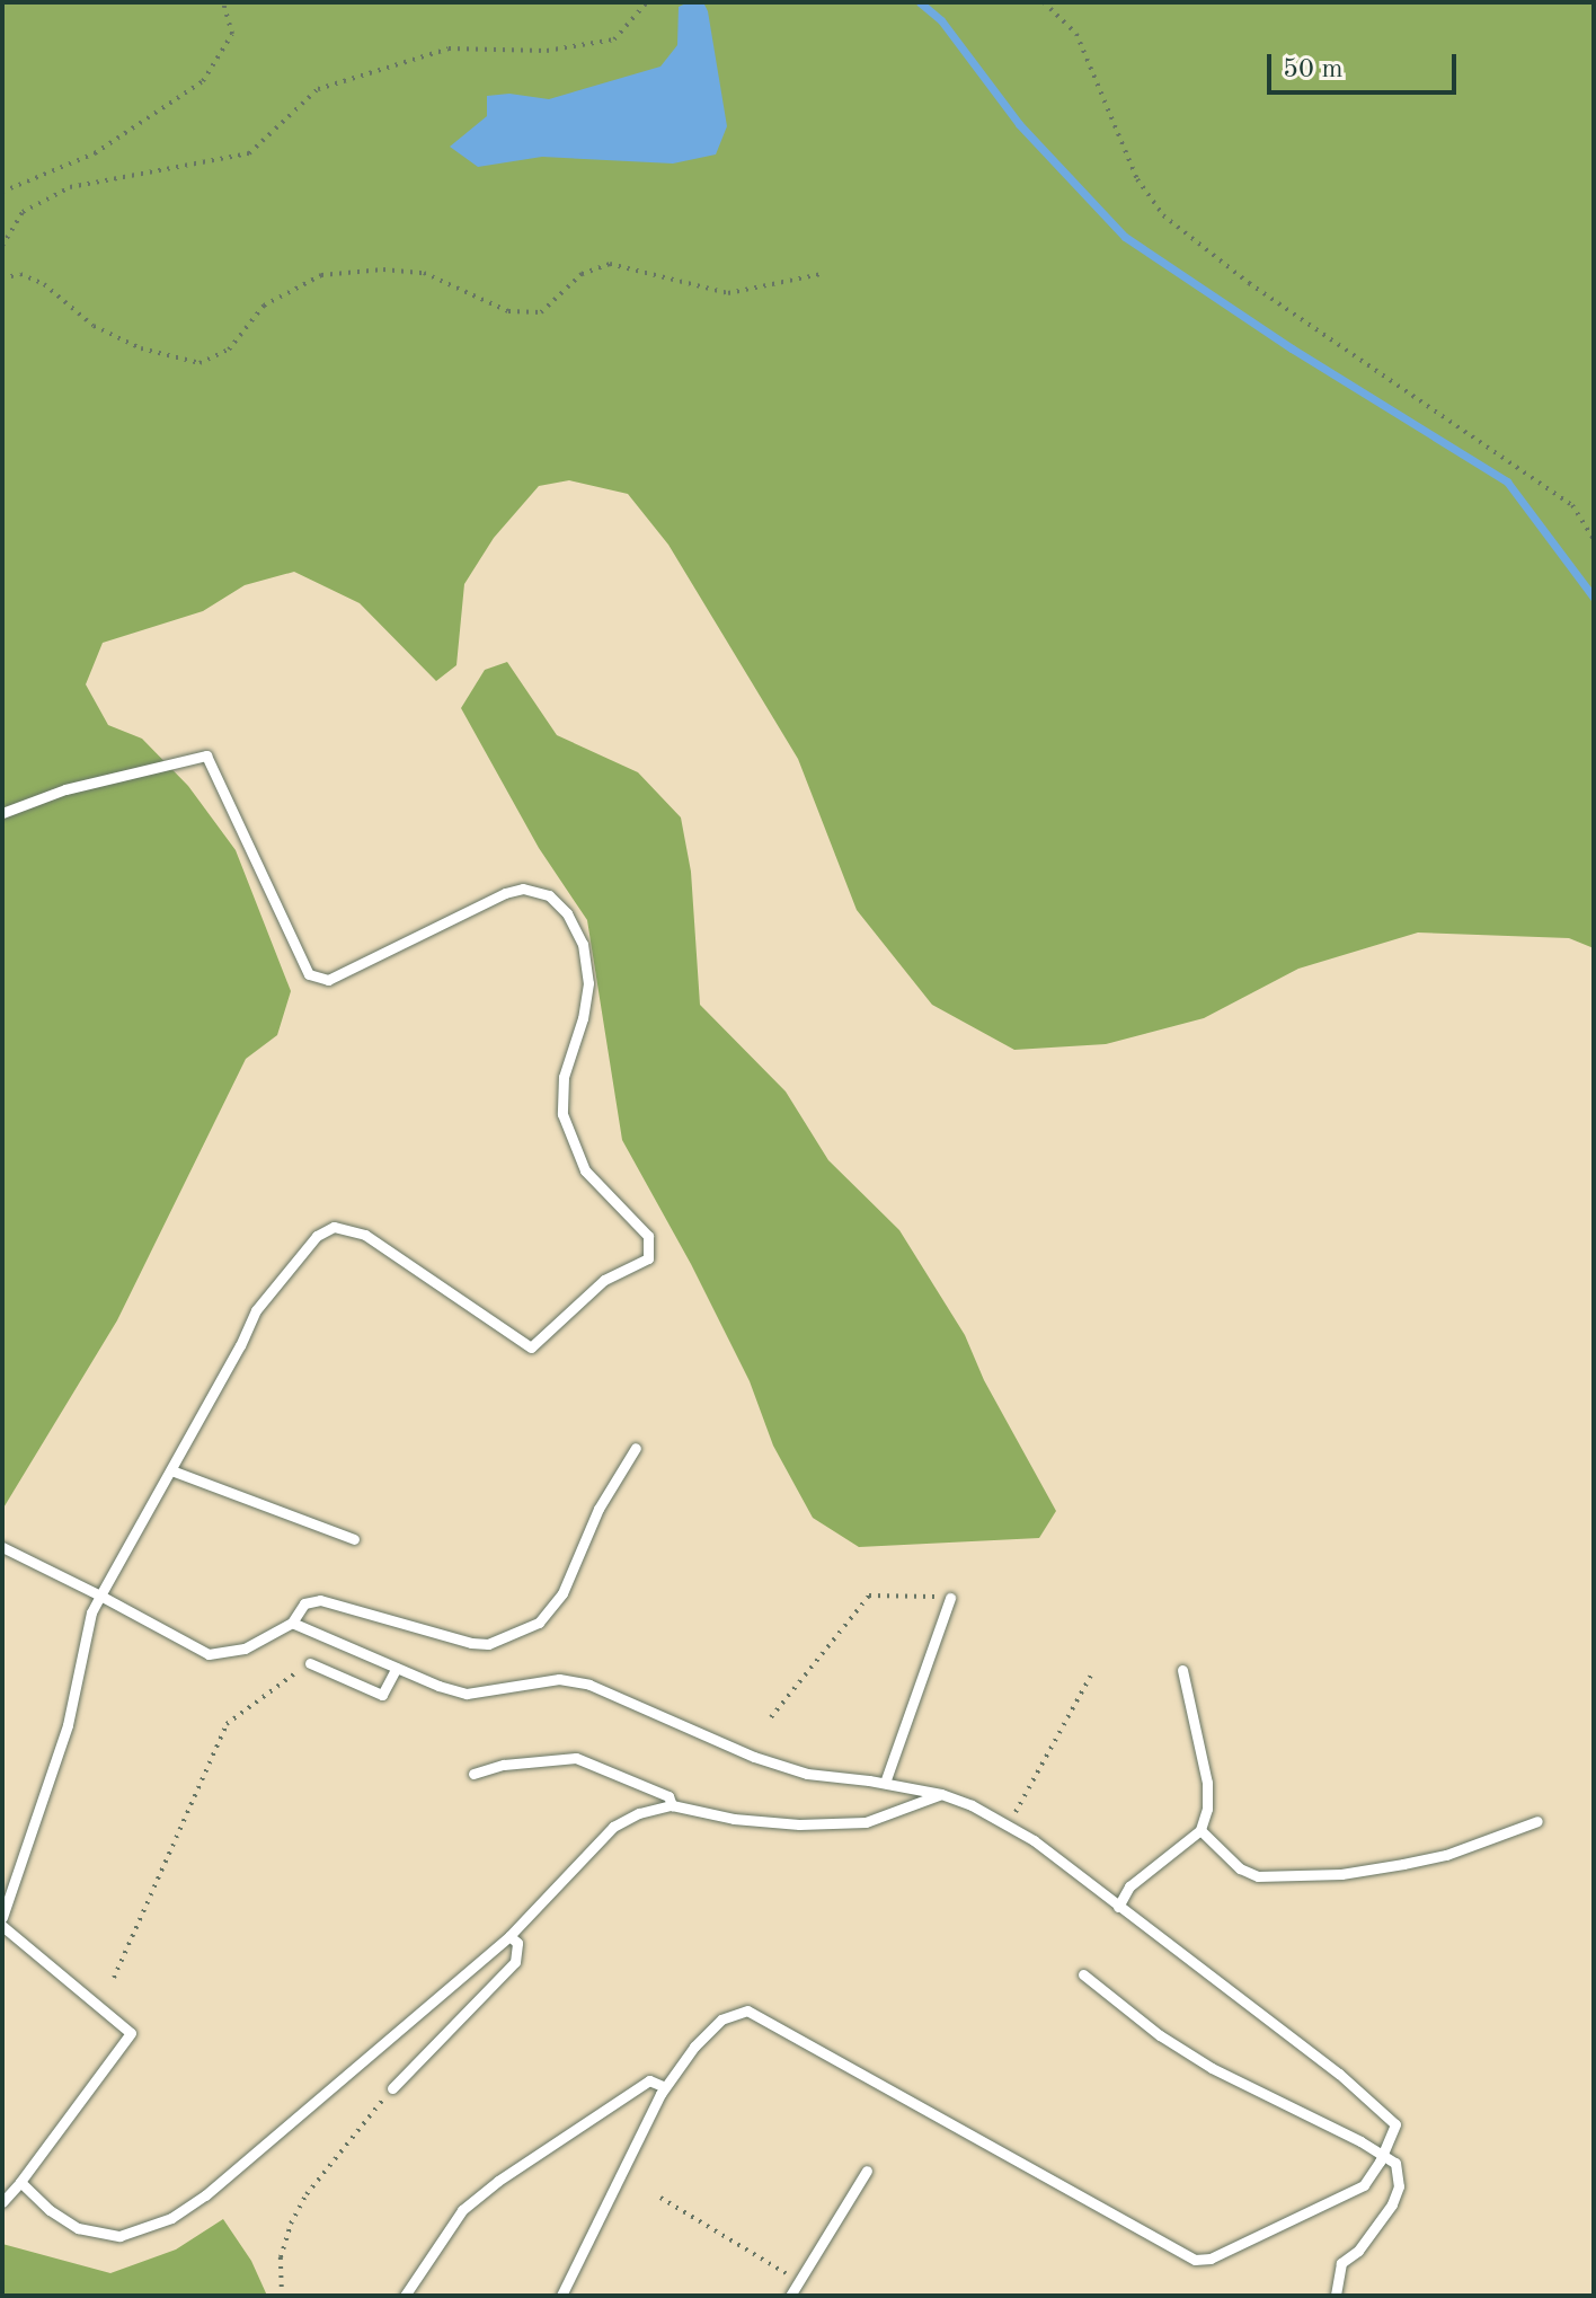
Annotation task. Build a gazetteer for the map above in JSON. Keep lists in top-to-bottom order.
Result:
{
  "scale_bar": "50 m"
}
